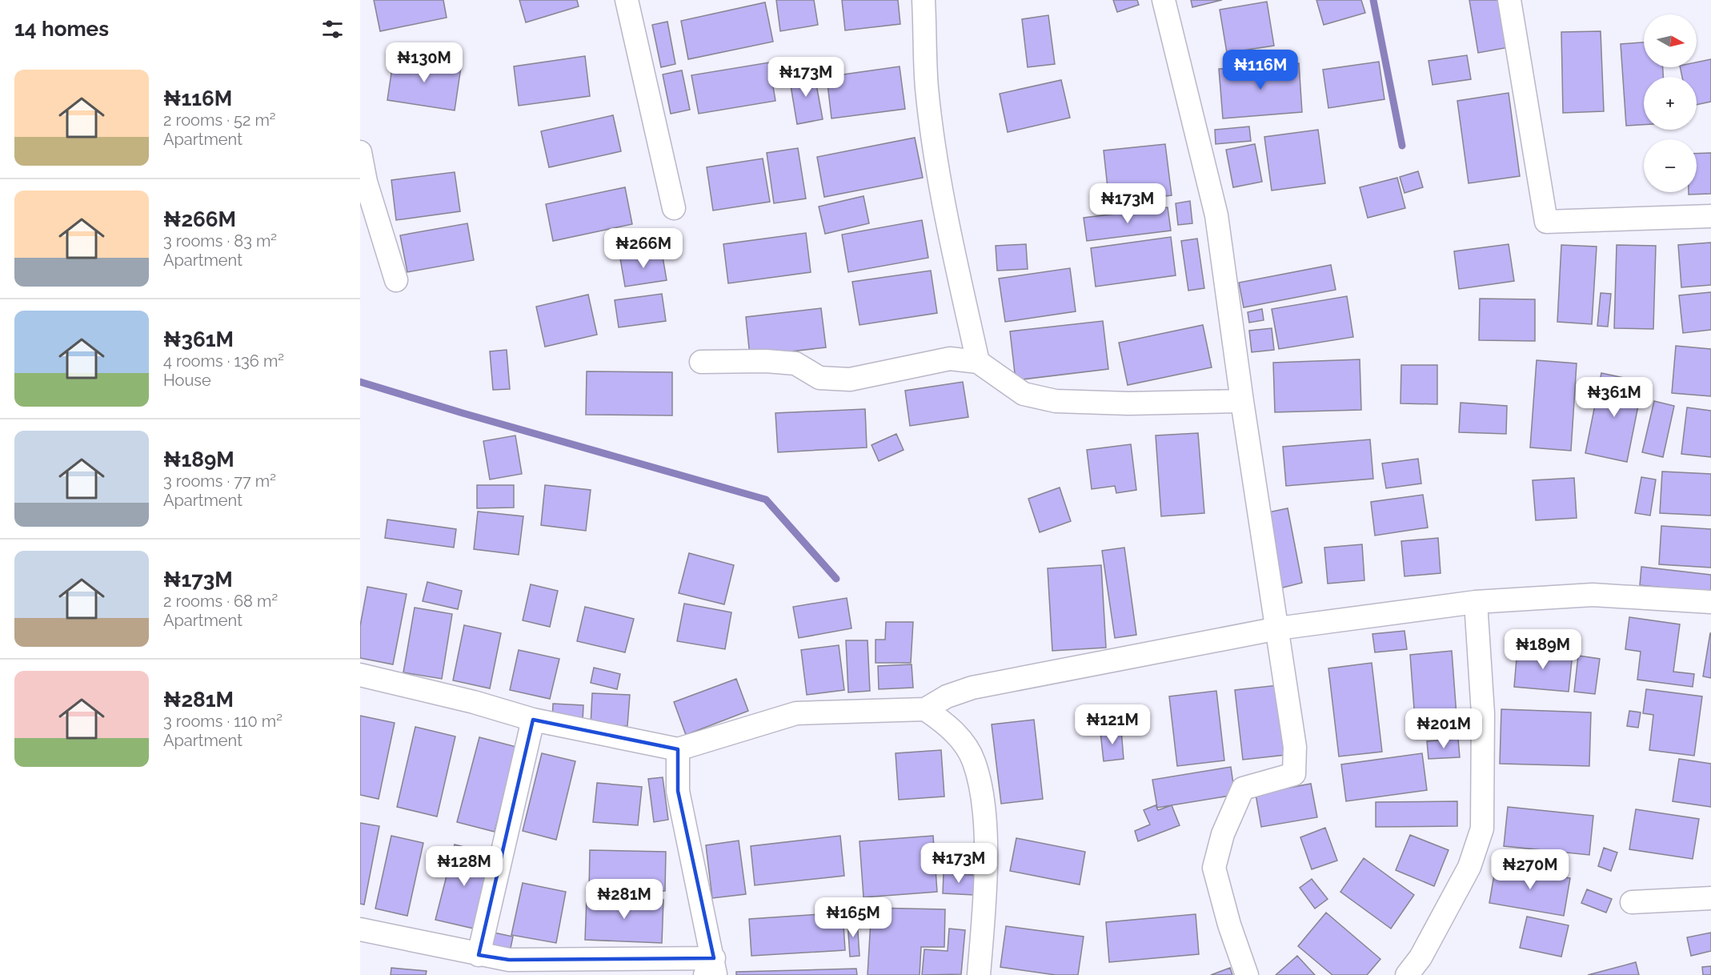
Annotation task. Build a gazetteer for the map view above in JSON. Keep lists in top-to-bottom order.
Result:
{
  "north": "right",
  "page": {
    "heading": "14 homes",
    "map_buttons": ["+", "−"],
    "price": [
      "₦130M",
      "₦116M",
      "₦173M",
      "₦173M",
      "₦266M",
      "₦361M",
      "₦189M",
      "₦121M",
      "₦201M",
      "₦173M",
      "₦128M",
      "₦270M",
      "₦281M",
      "₦165M"
    ],
    "list": [
      {
        "name": "₦116M",
        "note": "2 rooms · 52 m² · Apartment"
      },
      {
        "name": "₦266M",
        "note": "3 rooms · 83 m² · Apartment"
      },
      {
        "name": "₦361M",
        "note": "4 rooms · 136 m² · House"
      },
      {
        "name": "₦189M",
        "note": "3 rooms · 77 m² · Apartment"
      },
      {
        "name": "₦173M",
        "note": "2 rooms · 68 m² · Apartment"
      },
      {
        "name": "₦281M",
        "note": "3 rooms · 110 m² · Apartment"
      }
    ]
  }
}
